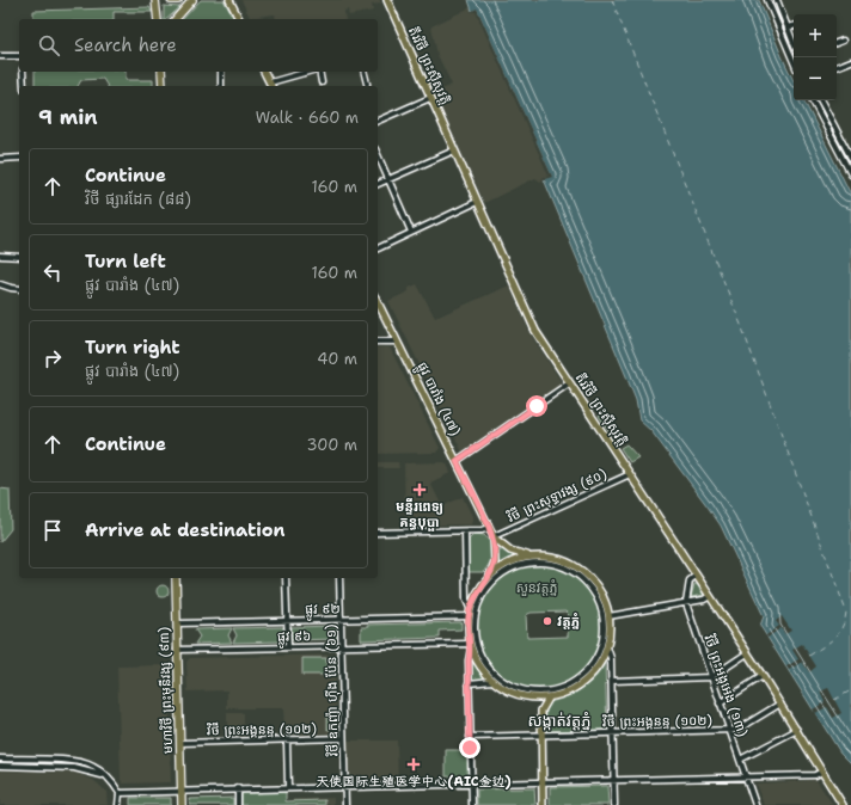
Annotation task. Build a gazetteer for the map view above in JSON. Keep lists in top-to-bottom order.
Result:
{
  "streets": {
    "highway": ["មហាវិថី ព្រះមុនីវង្ស (៩៣)"],
    "main road": ["តីរវិថី ព្រះស៊ីសុវត្តិ", "ផ្លូវ បារាំង (៤៧)"],
    "street": [
      "វិថី ព្រះសុទ្ធាវង្ស (៩០)",
      "ផ្លូវ ៩២",
      "ផ្លូវ ៩៦",
      "វិថី ព្រះអង្គអេង (១៣)",
      "វិថី ឧកញ៉ា ហ៊ីង ប៉ែន (៦១)",
      "វិថី ព្រះអង្គនន្ទ (១០២)"
    ]
  },
  "crossings": [
    ["តីរវិថី ព្រះស៊ីសុវត្តិ", "វិថី ព្រះសុទ្ធាវង្ស (៩០)"],
    ["តីរវិថី ព្រះស៊ីសុវត្តិ", "វិថី ព្រះអង្គអេង (១៣)"],
    ["តីរវិថី ព្រះស៊ីសុវត្តិ", "វិថី ព្រះអង្គនន្ទ (១០២)"],
    ["ផ្លូវ បារាំង (៤៧)", "វិថី ព្រះសុទ្ធាវង្ស (៩០)"],
    ["ផ្លូវ ៩២", "មហាវិថី ព្រះមុនីវង្ស (៩៣)"],
    ["ផ្លូវ ៩២", "វិថី ឧកញ៉ា ហ៊ីង ប៉ែន (៦១)"],
    ["ផ្លូវ ៩៦", "មហាវិថី ព្រះមុនីវង្ស (៩៣)"],
    ["ផ្លូវ ៩៦", "វិថី ឧកញ៉ា ហ៊ីង ប៉ែន (៦១)"],
    ["វិថី ព្រះអង្គអេង (១៣)", "វិថី ព្រះអង្គនន្ទ (១០២)"],
    ["មហាវិថី ព្រះមុនីវង្ស (៩៣)", "វិថី ព្រះអង្គនន្ទ (១០២)"],
    ["វិថី ឧកញ៉ា ហ៊ីង ប៉ែន (៦១)", "វិថី ព្រះអង្គនន្ទ (១០២)"]
  ],
  "districts": ["សង្កាត់វត្តភ្នំ"],
  "parks": ["សួនវត្ដភ្នំ"],
  "places": {
    "health": ["មន្ទីរពេទ្យ គន្ធបុប្ផា", "天使国际生殖医学中心(AIC金边)"],
    "other": ["វត្ដភ្នំ"]
  },
  "page": {
    "map_buttons": ["+", "−"],
    "search": "Search here",
    "heading": ["9 min", "Walk · 660 m"],
    "list": [
      ["Continue", "វិថី ផ្សារដែក (៨៨)", "160 m"],
      ["Turn left", "ផ្លូវ បារាំង (៤៧)", "160 m"],
      ["Turn right", "ផ្លូវ បារាំង (៤៧)", "40 m"],
      ["Continue", "300 m"],
      "Arrive at destination"
    ]
  }
}
